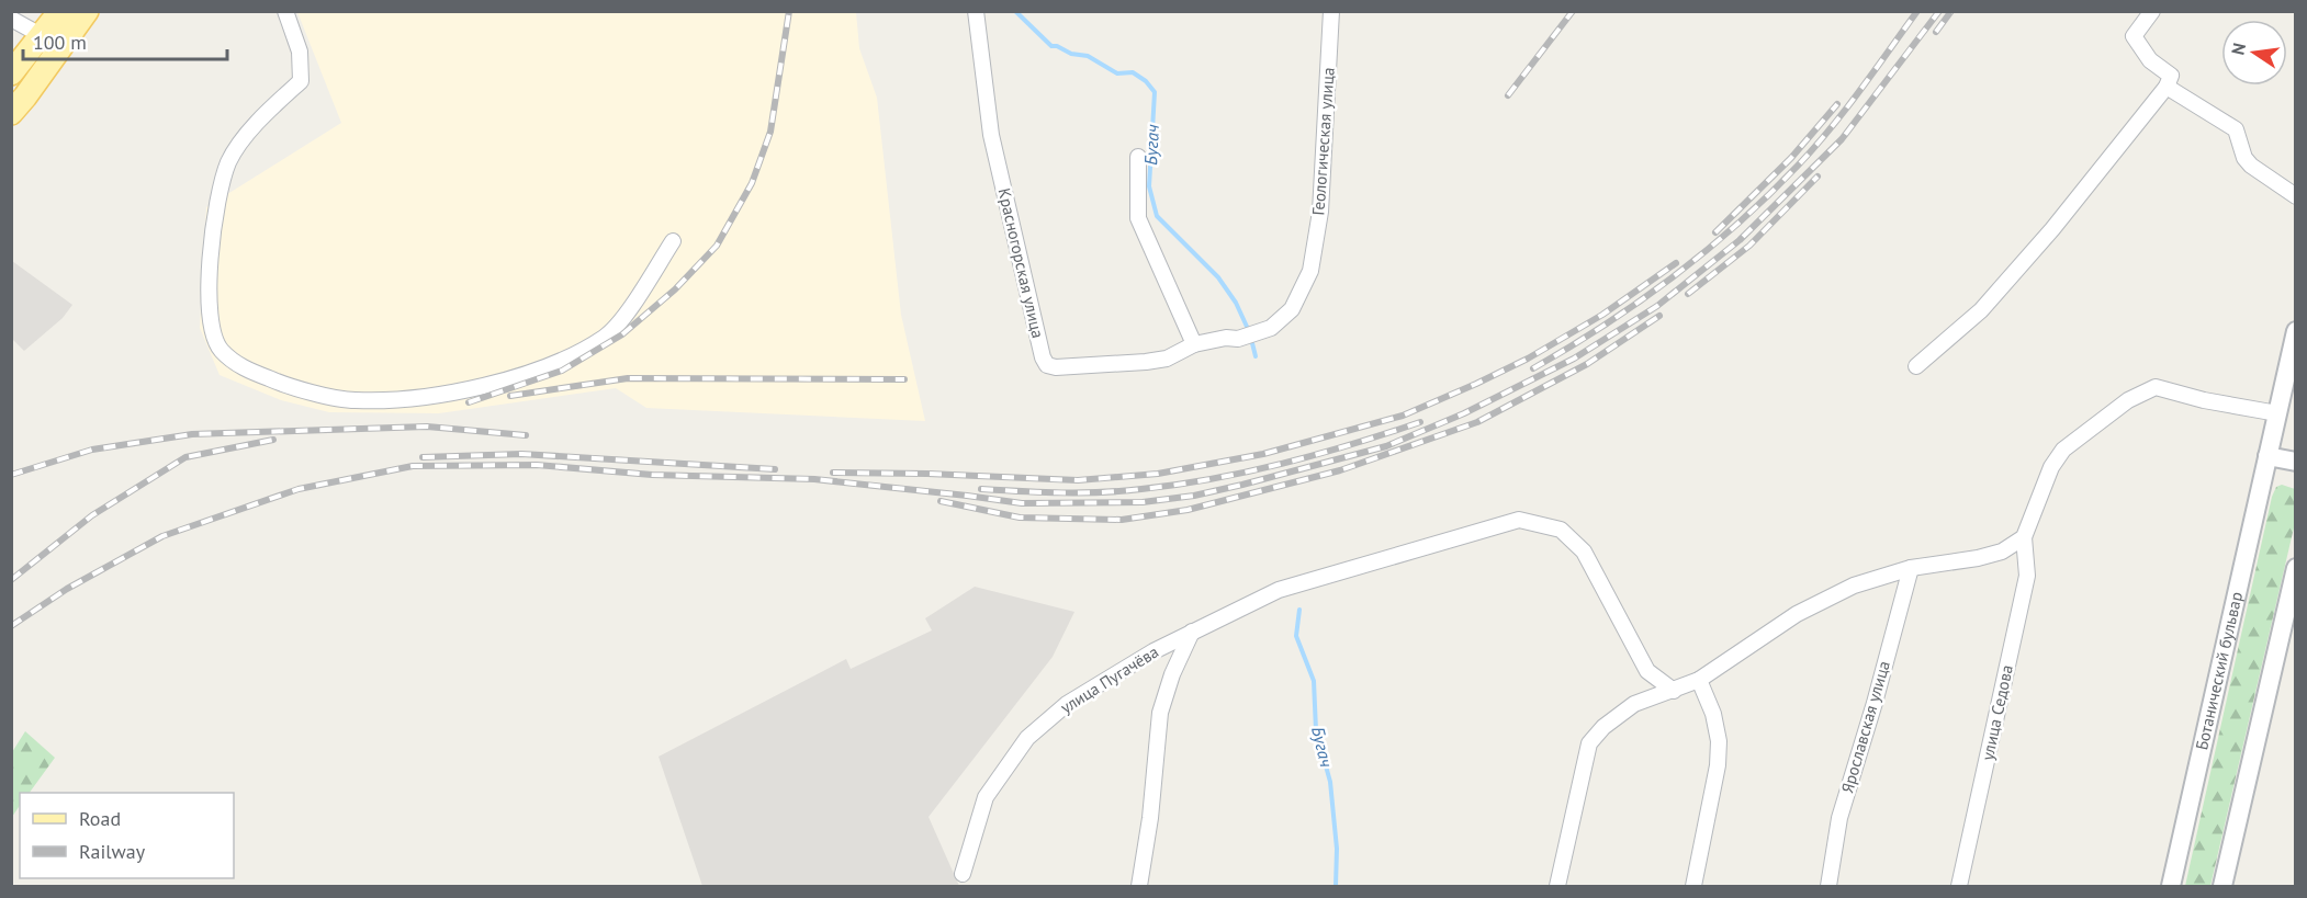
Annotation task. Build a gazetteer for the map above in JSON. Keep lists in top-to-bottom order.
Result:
{
  "streets": {
    "street": [
      "Геологическая улица",
      "Красногорская улица",
      "Ботанический бульвар",
      "улица Пугачёва",
      "улица Седова",
      "Ярославская улица"
    ]
  },
  "crossings": [
    ["Геологическая улица", "Красногорская улица"]
  ],
  "water": ["Бугач"],
  "legend": ["Road", "Railway"],
  "scale_bar": "100 m",
  "north": "left"
}
